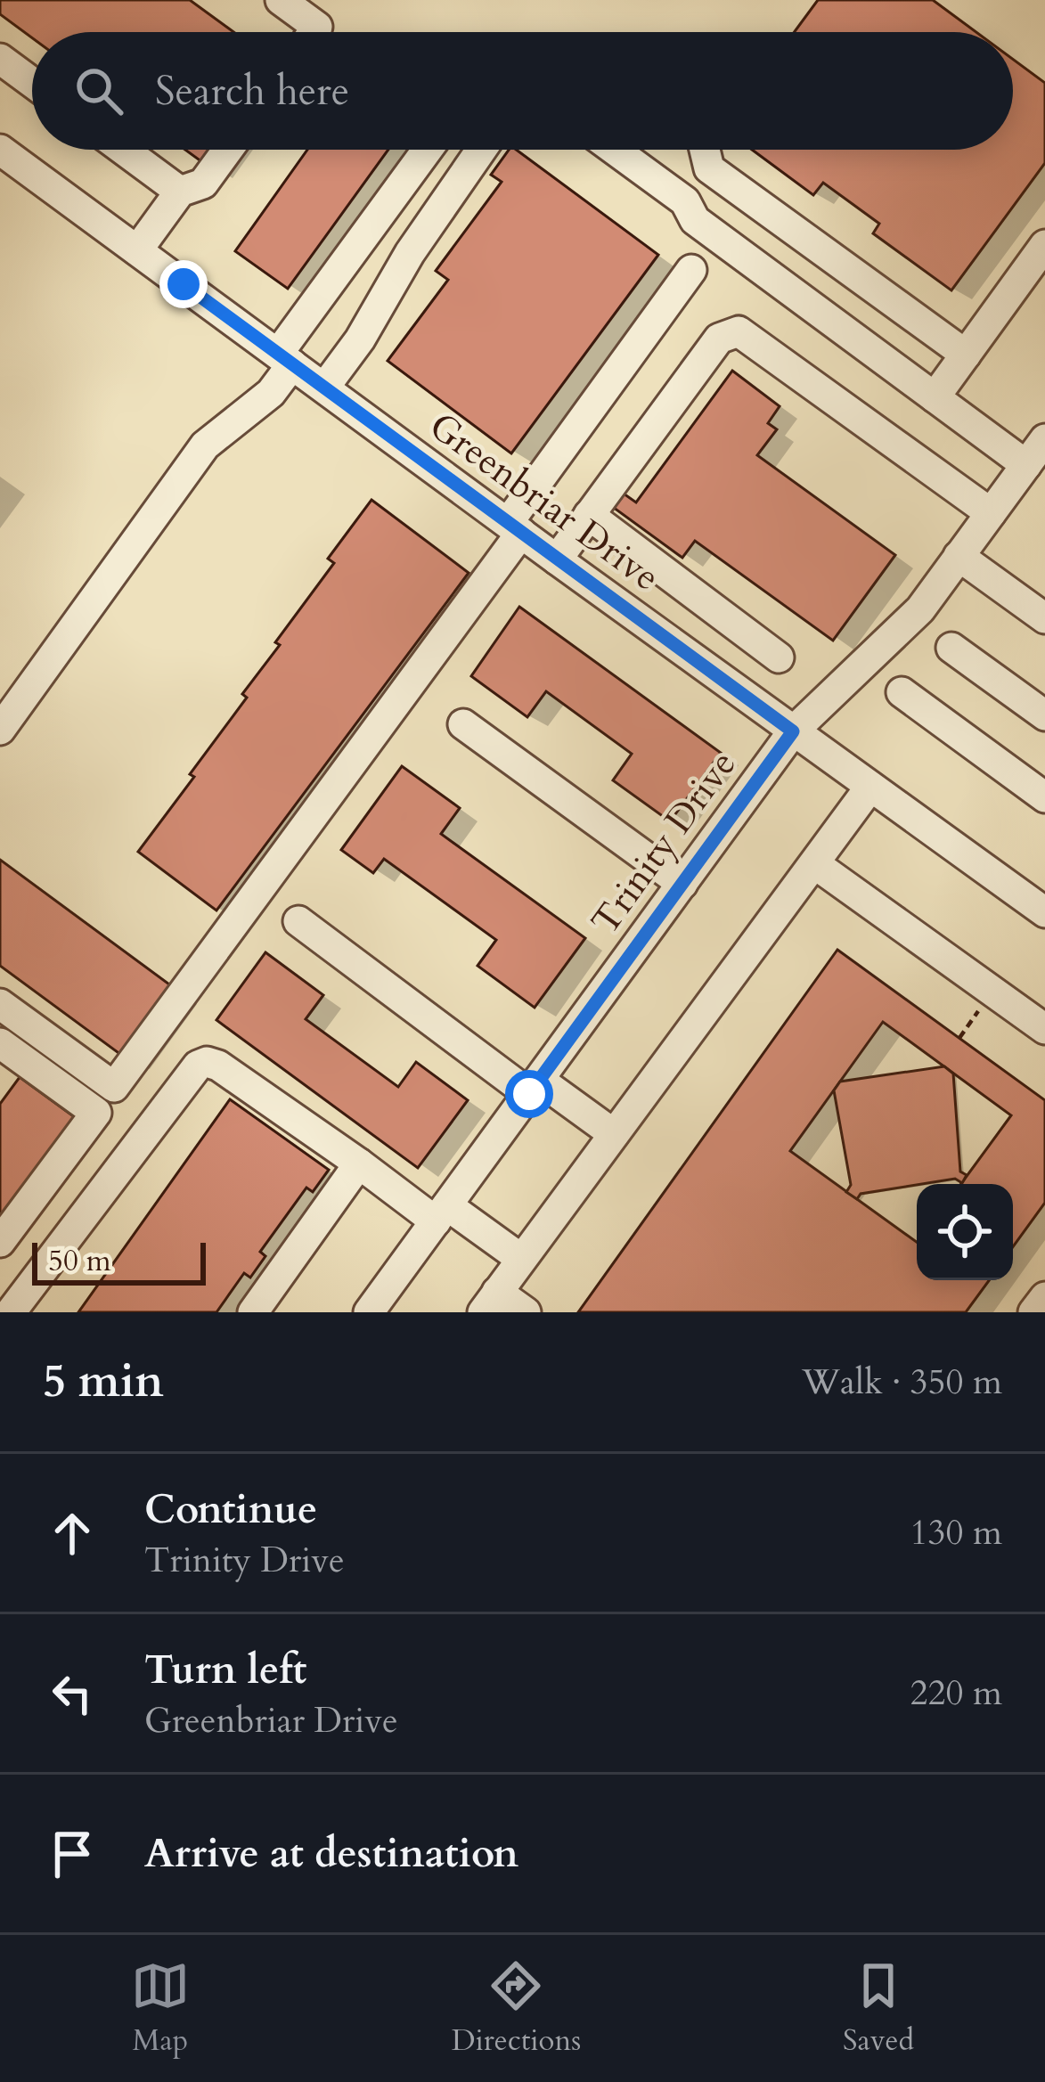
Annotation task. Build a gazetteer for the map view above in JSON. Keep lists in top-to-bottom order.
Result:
{
  "streets": {
    "street": ["Greenbriar Drive", "Trinity Drive"]
  },
  "crossings": [
    ["Greenbriar Drive", "Trinity Drive"]
  ],
  "scale_bar": "50 m",
  "page": {
    "search": "Search here",
    "scale": "50 m",
    "heading": ["5 min", "Walk · 350 m"],
    "list": [
      ["Continue", "Trinity Drive", "130 m"],
      ["Turn left", "Greenbriar Drive", "220 m"],
      "Arrive at destination"
    ],
    "nav": ["Map", "Directions", "Saved"]
  }
}
